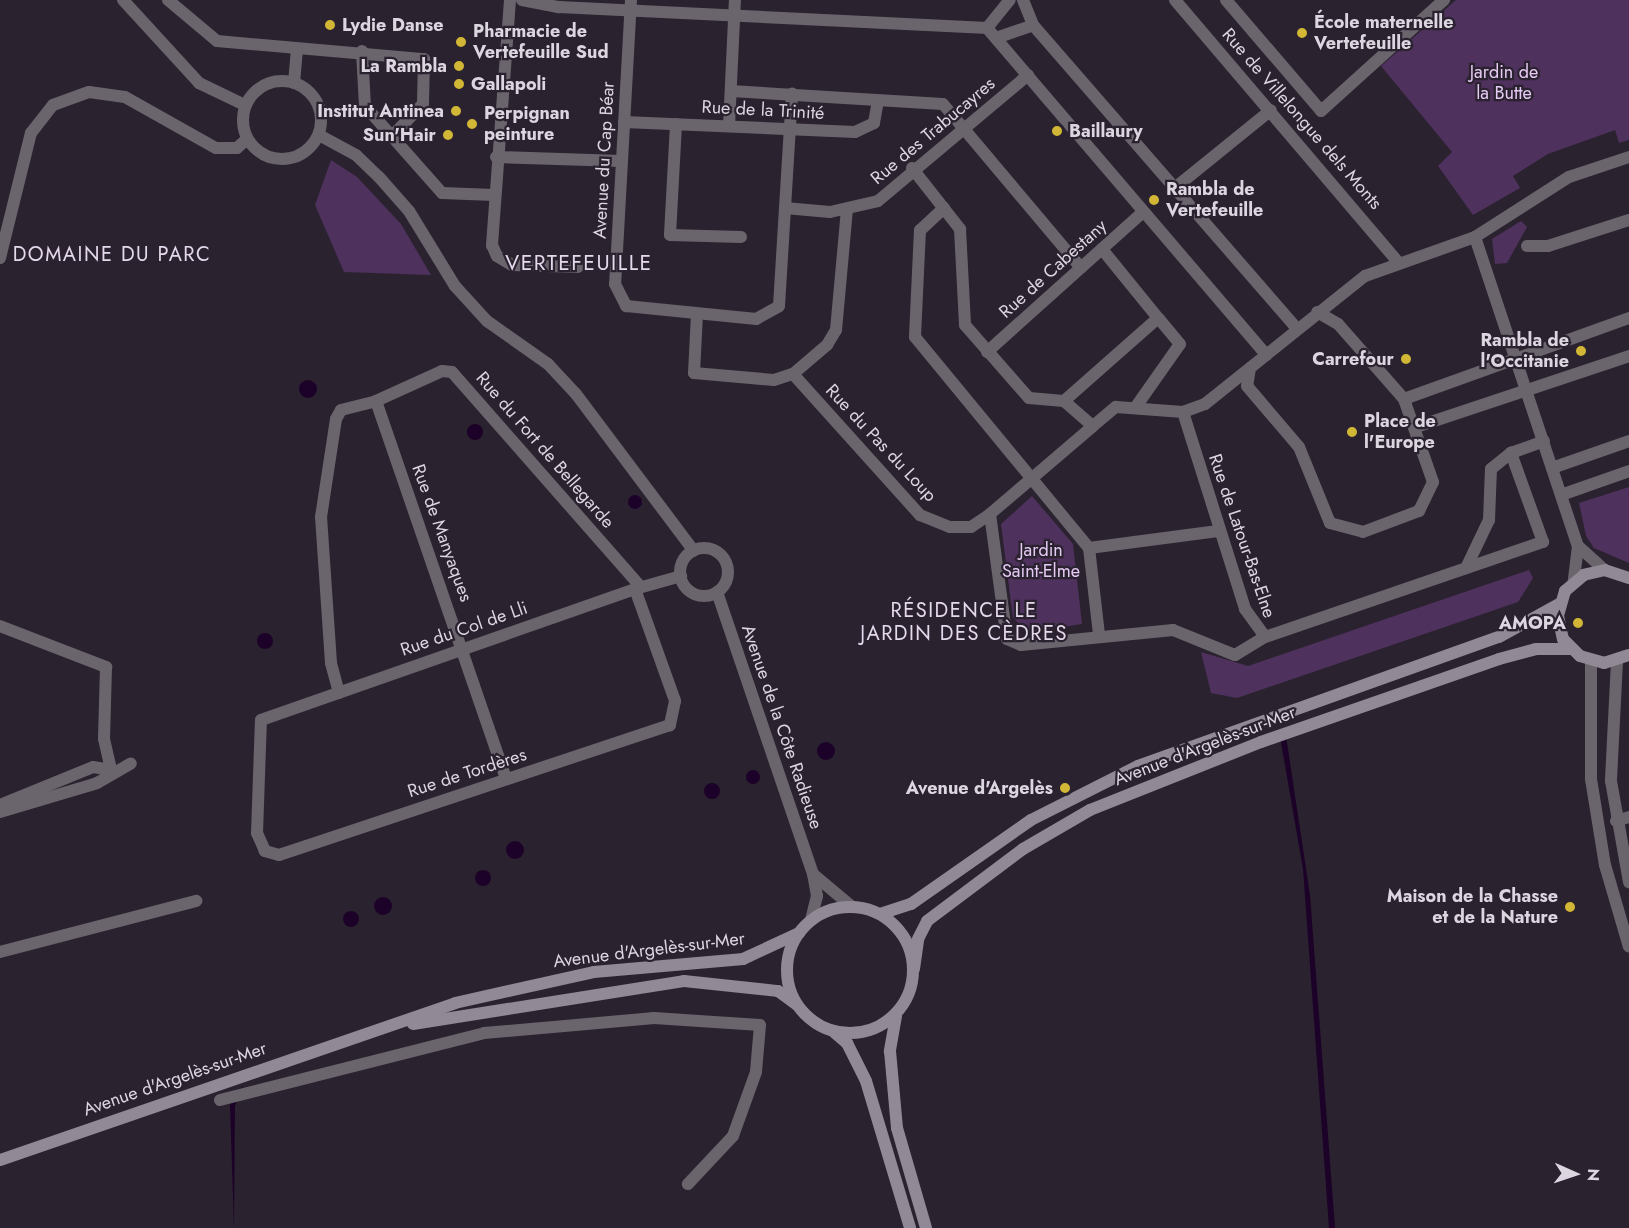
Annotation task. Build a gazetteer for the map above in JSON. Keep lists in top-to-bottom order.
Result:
{
  "streets": {
    "main road": ["Avenue d'Argelès-sur-Mer"],
    "street": [
      "Rue de la Trinité",
      "Rue de Villelongue dels Monts",
      "Rue des Trabucayres",
      "Avenue du Cap Béar",
      "Rue de Cabestany",
      "Rue du Pas du Loup",
      "Rue du Fort de Bellegarde",
      "Rue de Manyaques",
      "Rue de Latour-Bas-Elne",
      "Rue du Col de Lli",
      "Avenue de la Côte Radieuse",
      "Rue de Tordères"
    ]
  },
  "crossings": [
    ["Rue de la Trinité", "Rue des Trabucayres"],
    ["Rue de la Trinité", "Avenue du Cap Béar"],
    ["Rue de la Trinité", "Rue de Cabestany"],
    ["Rue des Trabucayres", "Avenue du Cap Béar"],
    ["Rue du Pas du Loup", "Rue de Latour-Bas-Elne"],
    ["Rue du Fort de Bellegarde", "Rue de Manyaques"],
    ["Rue du Fort de Bellegarde", "Rue du Col de Lli"],
    ["Rue du Fort de Bellegarde", "Rue de Tordères"],
    ["Rue de Manyaques", "Rue du Col de Lli"],
    ["Rue de Manyaques", "Rue de Tordères"],
    ["Rue du Col de Lli", "Avenue de la Côte Radieuse"],
    ["Rue du Col de Lli", "Rue de Tordères"],
    ["Avenue de la Côte Radieuse", "Avenue d'Argelès-sur-Mer"]
  ],
  "districts": ["DOMAINE DU PARC", "VERTEFEUILLE", "RÉSIDENCE LE JARDIN DES CÈDRES"],
  "parks": ["Jardin de la Butte", "Jardin Saint-Elme"],
  "places": [
    "Lydie Danse",
    "École maternelle Vertefeuille",
    "Pharmacie de Vertefeuille Sud",
    "La Rambla",
    "Gallapoli",
    "Institut Antinea",
    "Perpignan peinture",
    "Baillaury",
    "Sun'Hair",
    "Rambla de Vertefeuille",
    "Rambla de l'Occitanie",
    "Carrefour",
    "Place de l'Europe",
    "AMOPA",
    "Avenue d'Argelès",
    "Maison de la Chasse et de la Nature"
  ],
  "north": "right"
}
